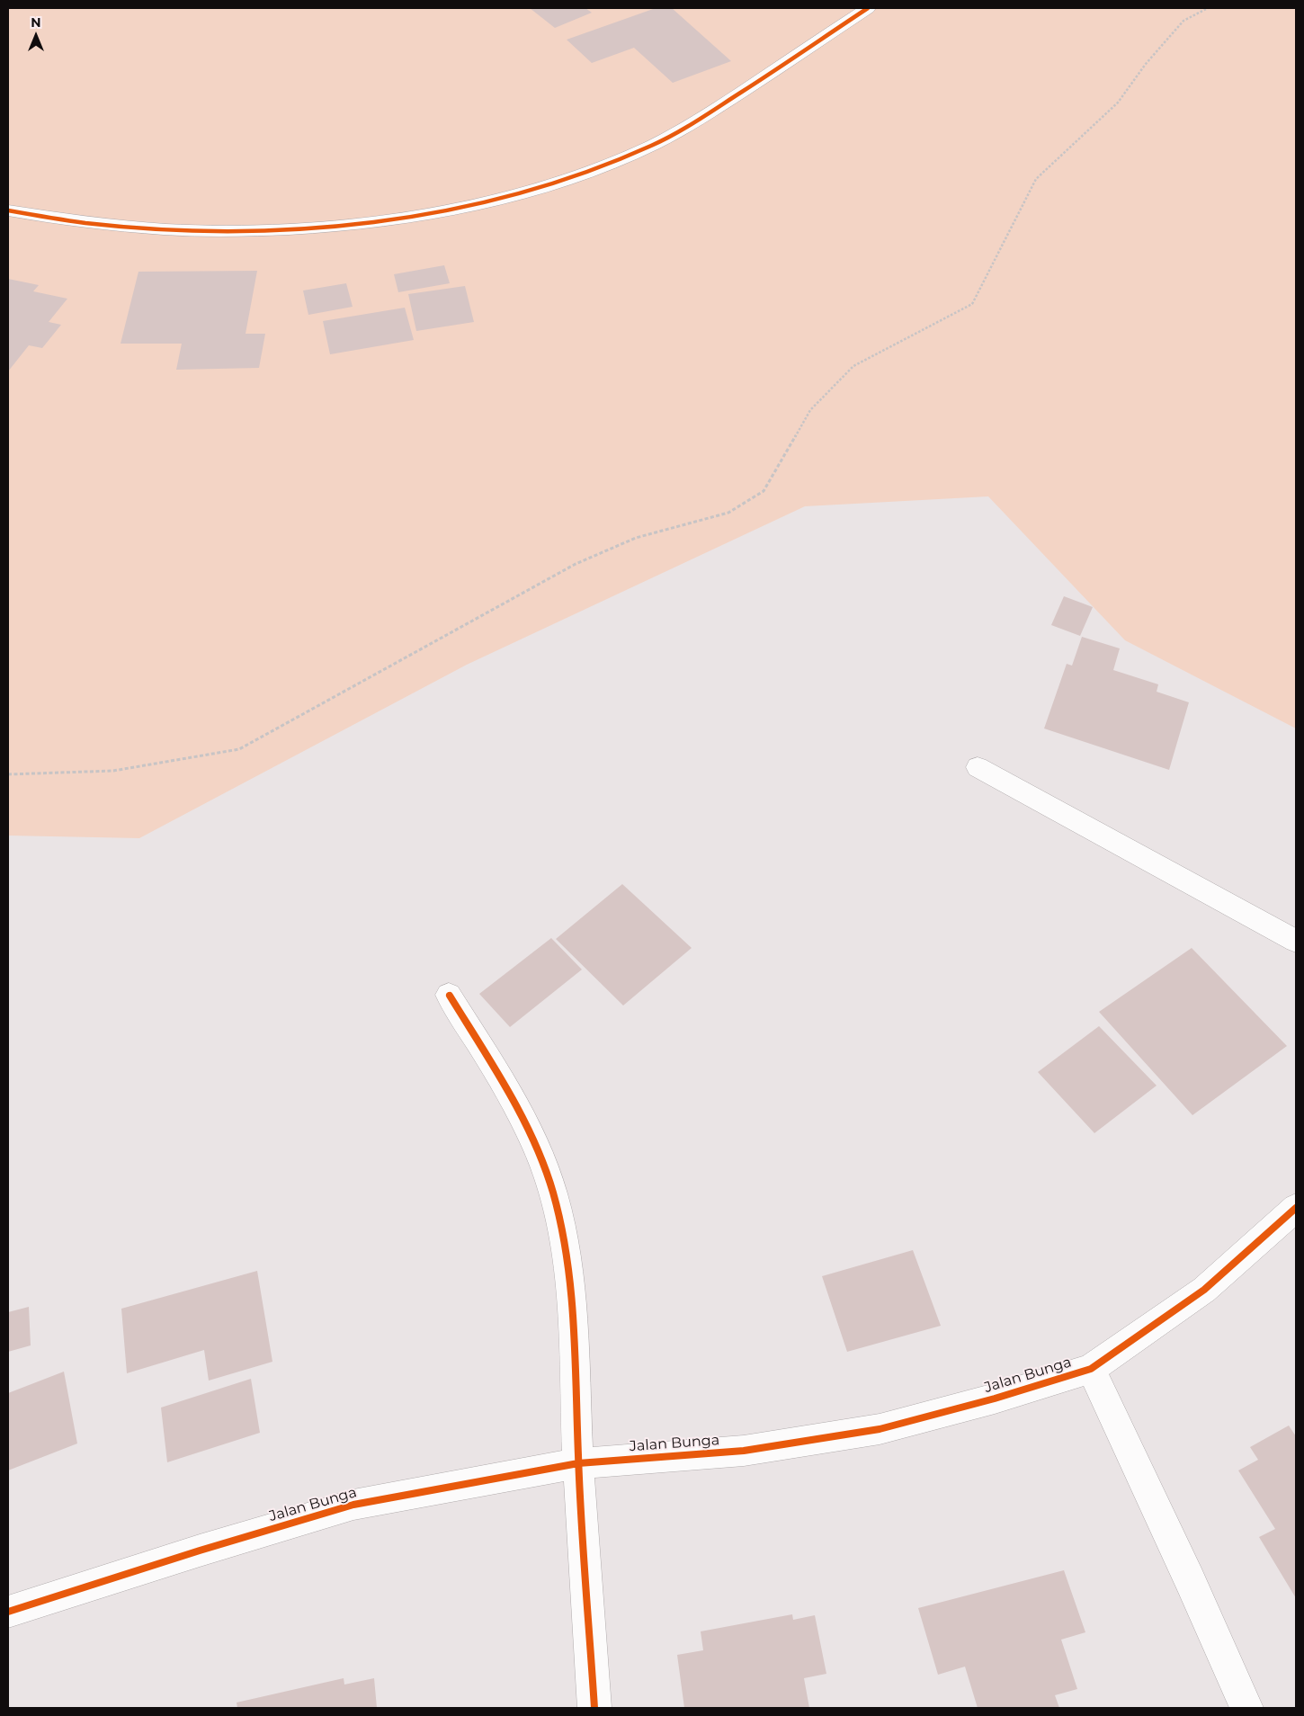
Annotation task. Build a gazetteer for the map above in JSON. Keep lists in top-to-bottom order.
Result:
{
  "streets": {
    "street": ["Jalan Bunga"]
  },
  "north": "top"
}
